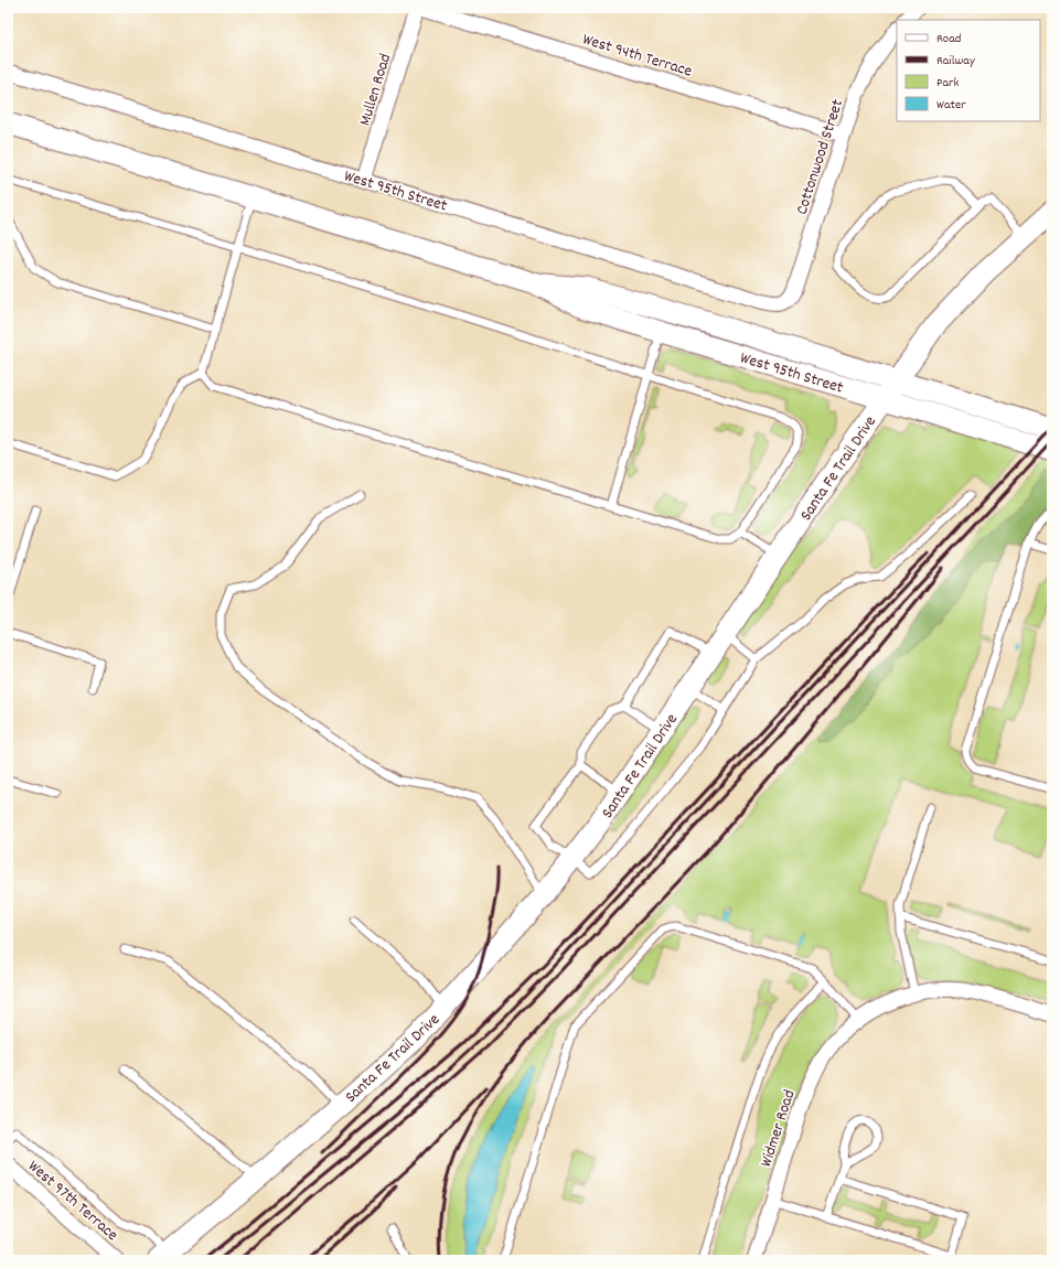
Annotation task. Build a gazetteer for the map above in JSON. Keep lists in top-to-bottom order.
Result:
{
  "streets": {
    "main road": ["West 95th Street", "Santa Fe Trail Drive"],
    "street": [
      "West 94th Terrace",
      "Mullen Road",
      "Cottonwood Street",
      "Widmer Road",
      "West 97th Terrace"
    ]
  },
  "crossings": [
    ["West 94th Terrace", "Cottonwood Street"],
    ["Mullen Road", "West 95th Street"],
    ["Cottonwood Street", "West 95th Street"],
    ["West 95th Street", "Santa Fe Trail Drive"]
  ],
  "legend": [
    "Road",
    "Railway",
    "Park",
    "Water"
  ]
}
